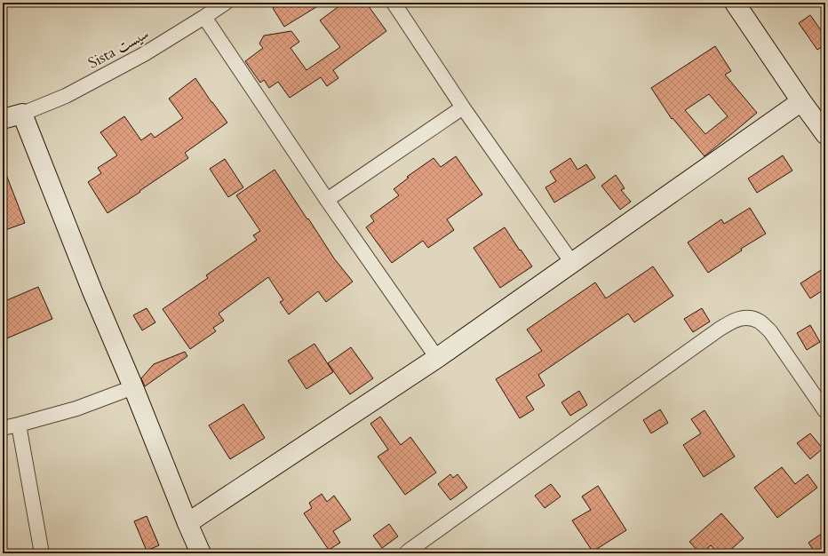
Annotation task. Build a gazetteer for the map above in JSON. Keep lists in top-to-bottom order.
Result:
{
  "streets": {
    "street": ["Sista سيست"]
  }
}
